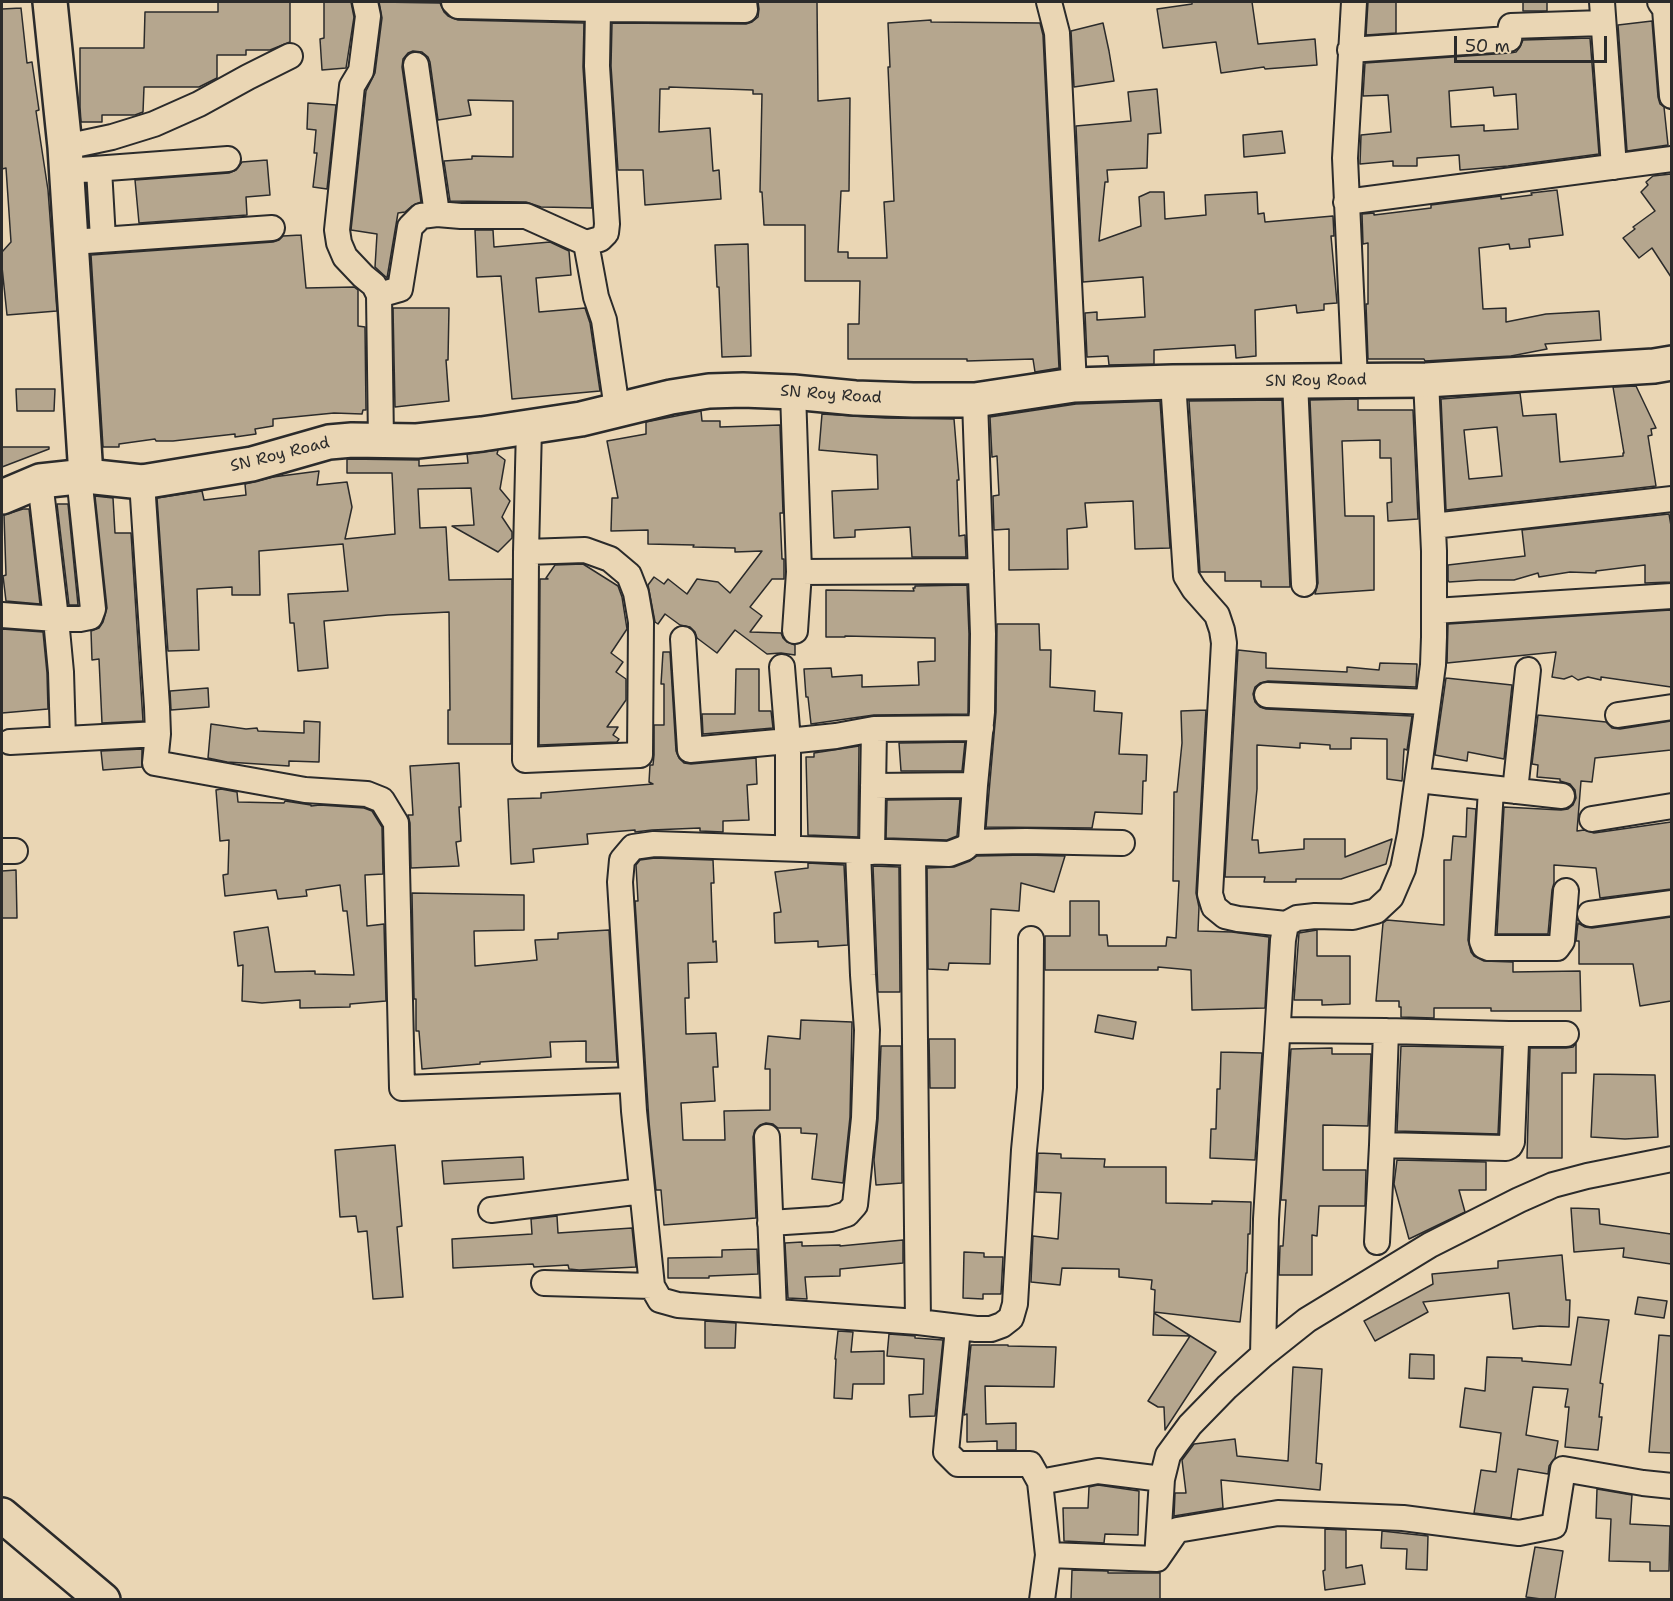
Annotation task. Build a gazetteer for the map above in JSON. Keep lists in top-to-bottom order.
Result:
{
  "streets": {
    "street": ["SN Roy Road"]
  },
  "scale_bar": "50 m"
}
